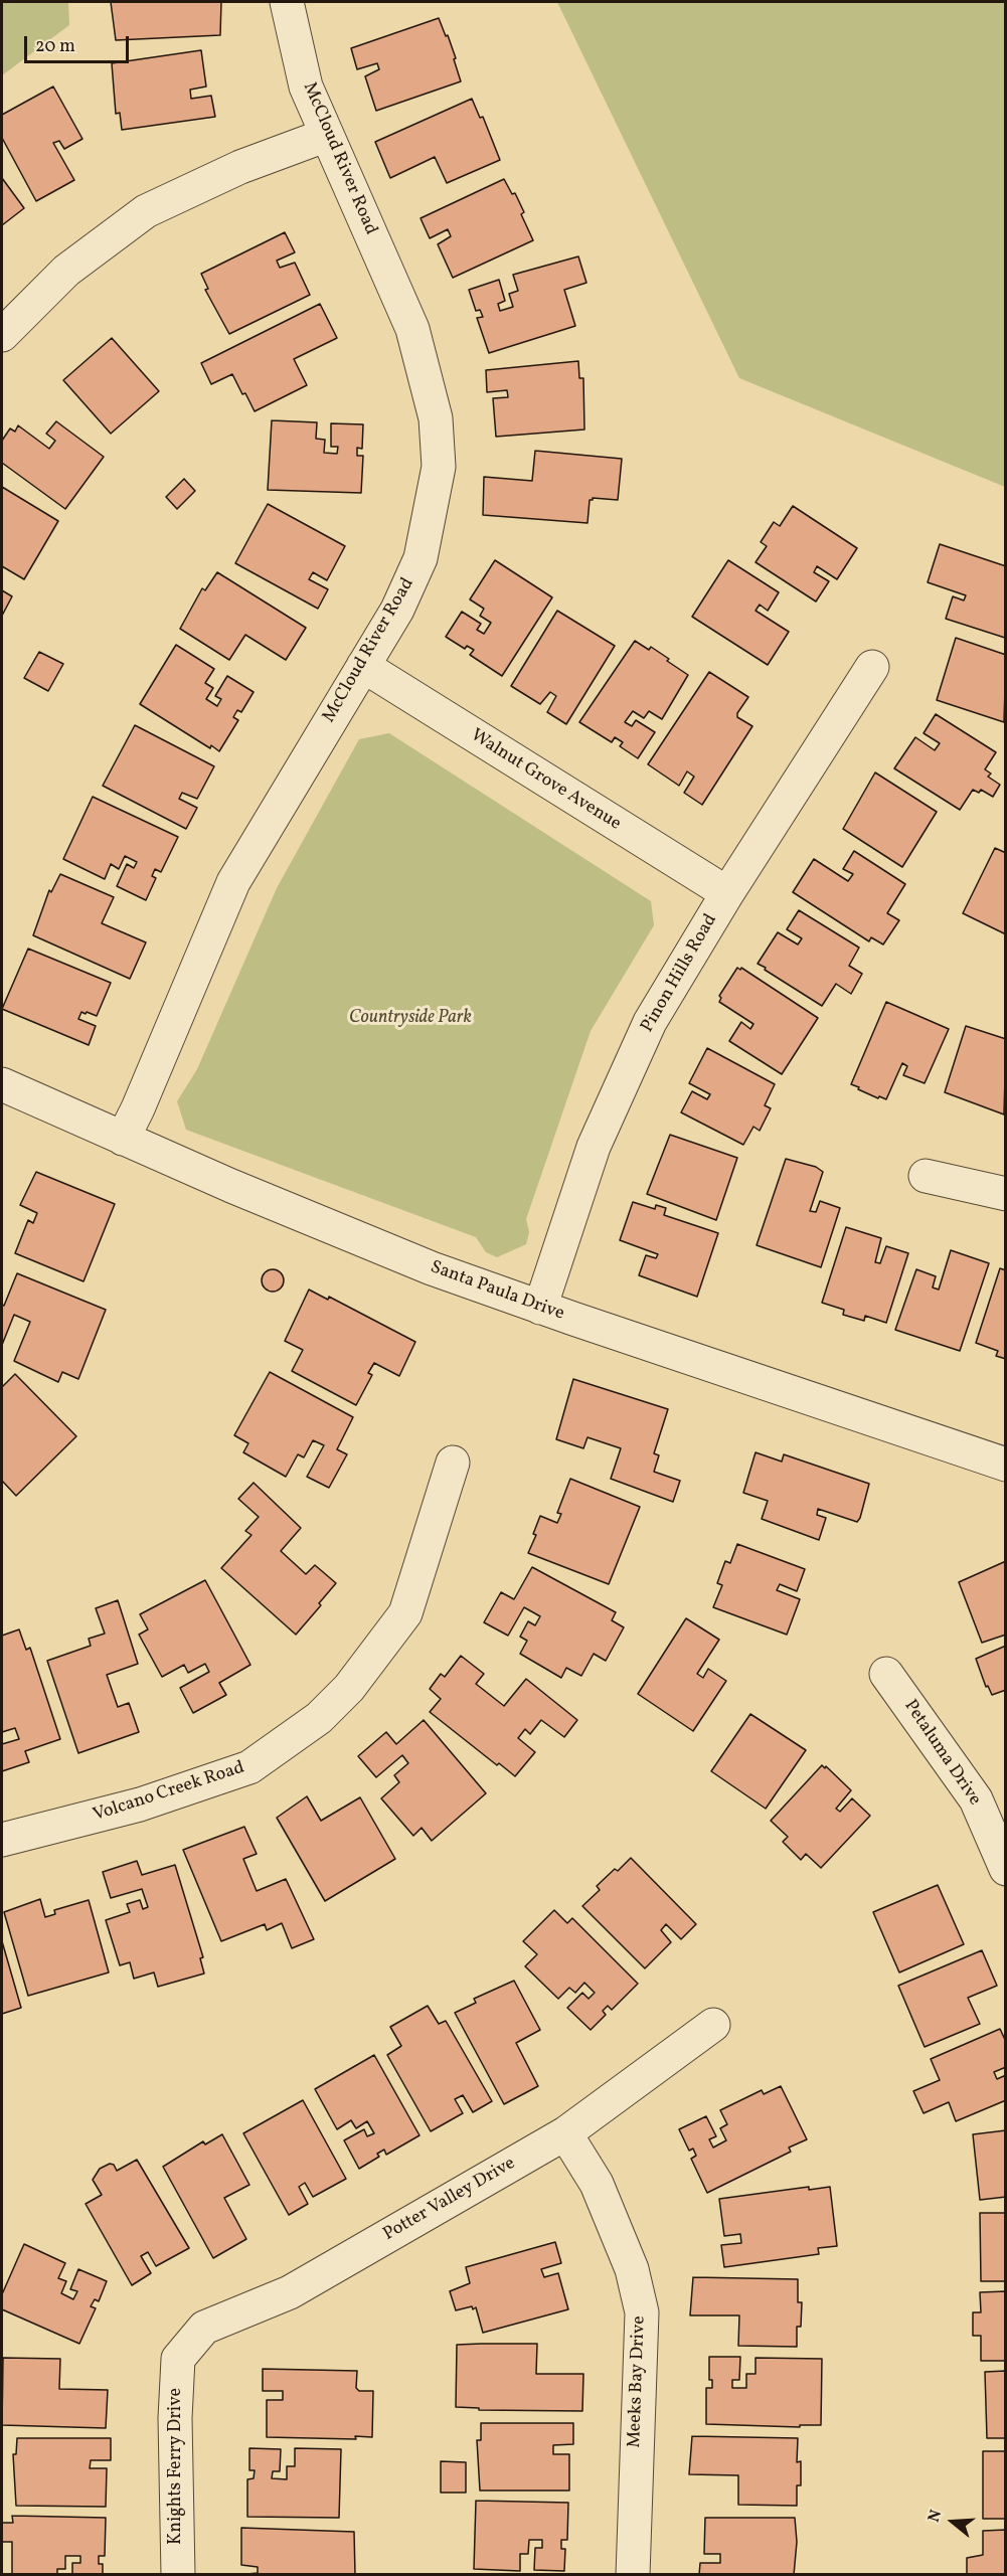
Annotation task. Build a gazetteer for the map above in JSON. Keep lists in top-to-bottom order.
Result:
{
  "streets": {
    "street": [
      "McCloud River Road",
      "Walnut Grove Avenue",
      "Pinon Hills Road",
      "Santa Paula Drive",
      "Petaluma Drive",
      "Volcano Creek Road",
      "Potter Valley Drive",
      "Meeks Bay Drive",
      "Knights Ferry Drive"
    ]
  },
  "crossings": [
    ["McCloud River Road", "Walnut Grove Avenue"],
    ["McCloud River Road", "Santa Paula Drive"],
    ["Walnut Grove Avenue", "Pinon Hills Road"],
    ["Pinon Hills Road", "Santa Paula Drive"],
    ["Potter Valley Drive", "Meeks Bay Drive"],
    ["Potter Valley Drive", "Knights Ferry Drive"]
  ],
  "parks": ["Countryside Park"],
  "scale_bar": "20 m",
  "north": "left"
}
